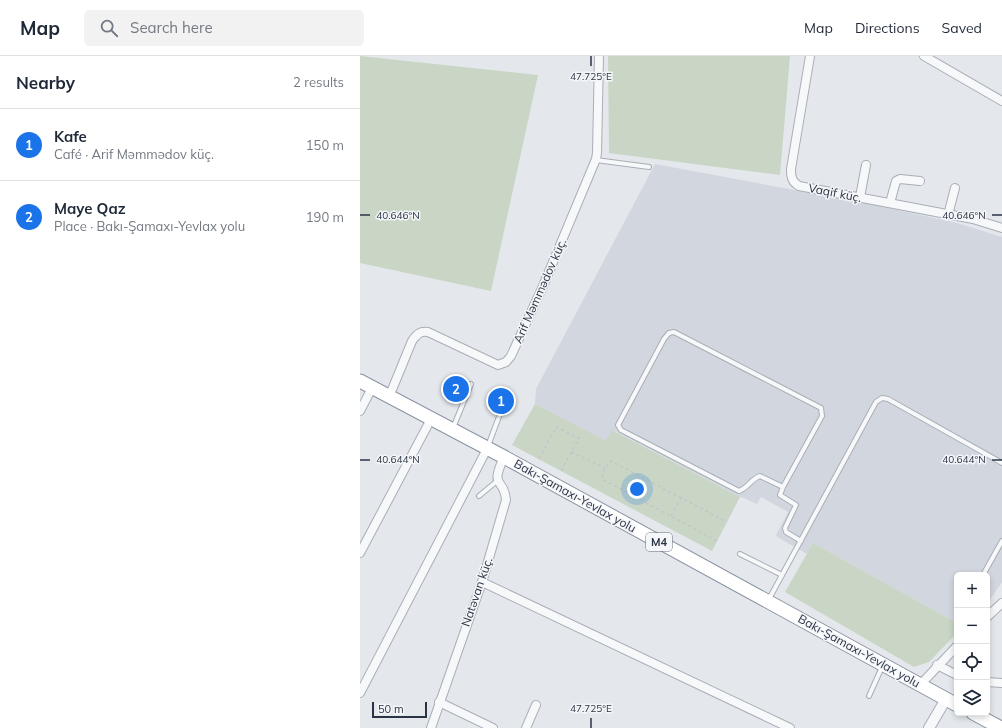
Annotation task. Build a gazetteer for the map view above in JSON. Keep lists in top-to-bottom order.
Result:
{
  "streets": {
    "highway": ["Bakı-Şamaxı-Yevlax yolu", "M4"],
    "street": ["Vaqif küç.", "Arif Məmmədov küç.", "Natəvan küç."]
  },
  "crossings": [
    ["Arif Məmmədov küç.", "Bakı-Şamaxı-Yevlax yolu"]
  ],
  "scale_bar": "50 m",
  "page": {
    "header": "Map",
    "search": "Search here",
    "nav": ["Map", "Directions", "Saved"],
    "heading": ["Nearby", "2 results"],
    "list": [
      {
        "mark": "1",
        "name": "Kafe",
        "note": "Café · Arif Məmmədov küç.",
        "value": "150 m"
      },
      {
        "mark": "2",
        "name": "Maye Qaz",
        "note": "Place · Bakı-Şamaxı-Yevlax yolu",
        "value": "190 m"
      }
    ],
    "pins": ["2", "1"],
    "map_buttons": ["+", "−"],
    "scale": "50 m"
  },
  "coordinates": ["47.725°E", "40.646°N", "40.644°N"]
}
